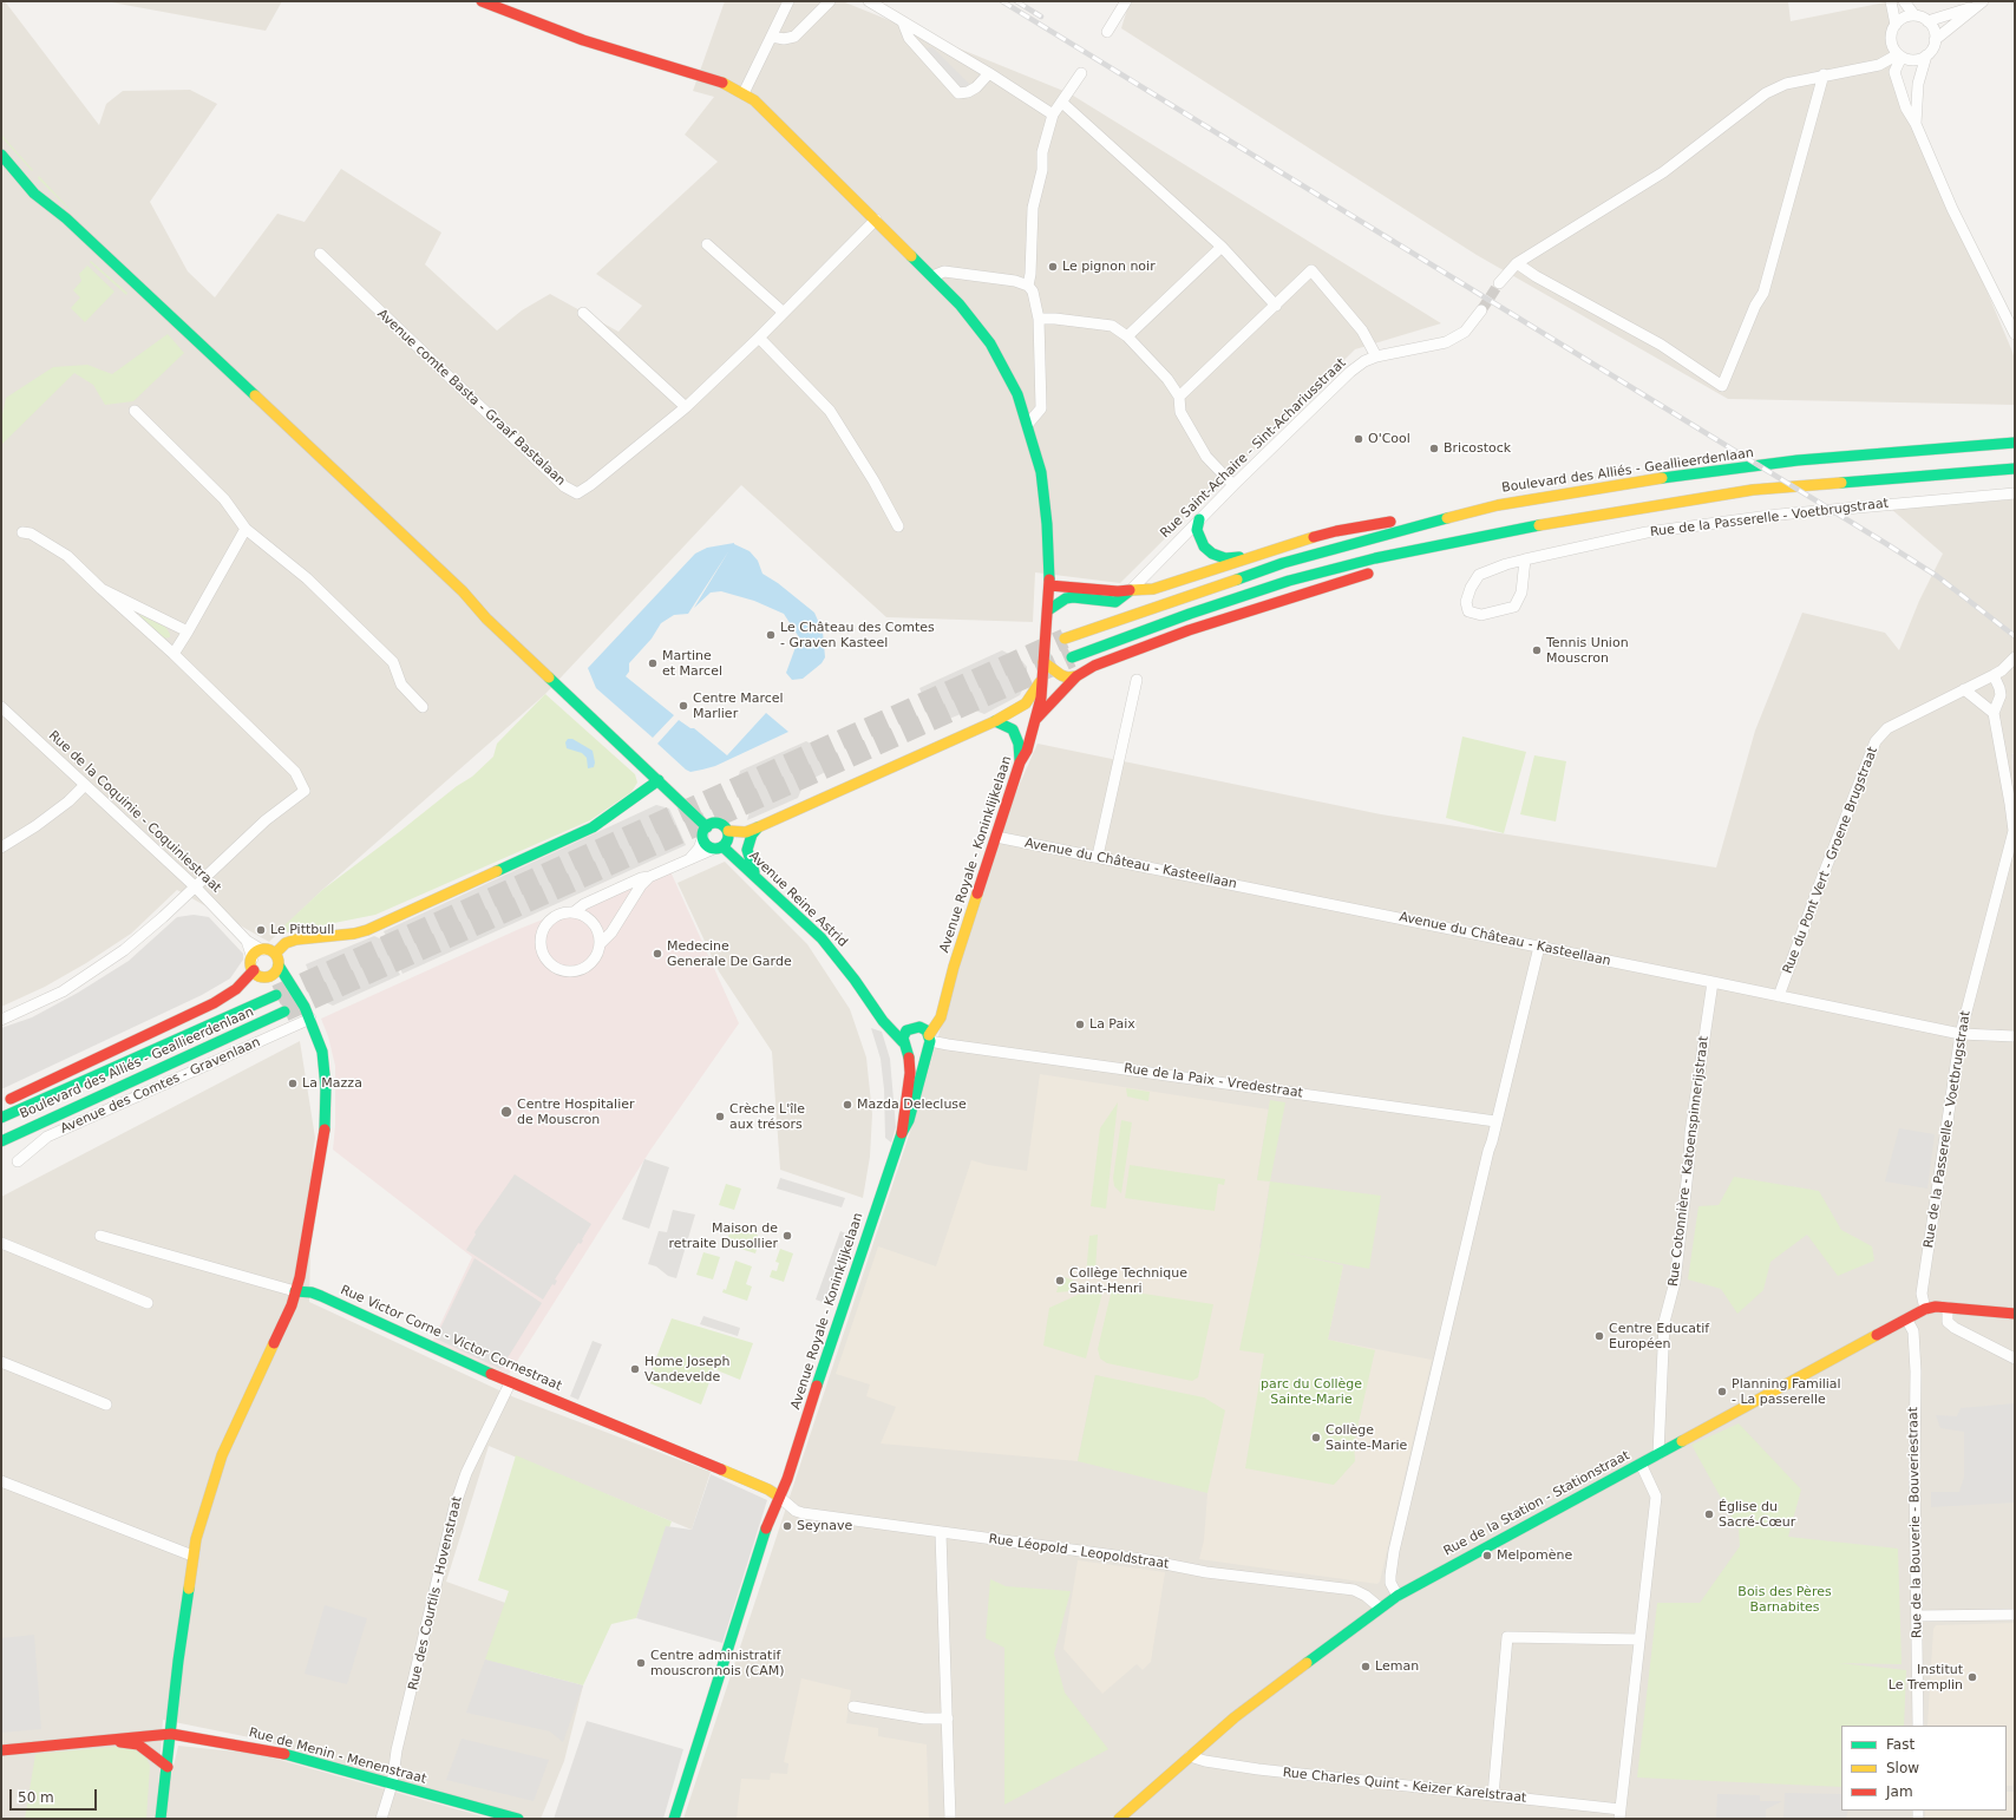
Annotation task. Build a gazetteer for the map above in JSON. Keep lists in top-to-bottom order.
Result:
{
  "streets": {
    "main road": [
      "Rue Saint-Achaire - Sint-Achariusstraat",
      "Boulevard des Alliés - Geallieerdenlaan",
      "Rue de la Coquinie - Coquiniestraat",
      "Avenue Royale - Koninklijkelaan",
      "Avenue Reine Astrid",
      "Rue Victor Corne - Victor Cornestraat",
      "Rue de la Station - Stationstraat",
      "Rue de Menin - Menenstraat"
    ],
    "street": [
      "Avenue comte Basta - Graaf Bastalaan",
      "Rue de la Passerelle - Voetbrugstraat",
      "Rue du Pont Vert - Groene Brugstraat",
      "Avenue du Château - Kasteellaan",
      "Rue de la Paix - Vredestraat",
      "Avenue des Comtes - Gravenlaan",
      "Rue Cotonnière - Katoenspinnerijstraat",
      "Rue de la Bouverie - Bouveriestraat",
      "Rue Léopold - Leopoldstraat",
      "Rue des Courtils - Hovenstraat",
      "Rue Charles Quint - Keizer Karelstraat"
    ]
  },
  "crossings": [
    ["Avenue comte Basta - Graaf Bastalaan", "Avenue Royale - Koninklijkelaan"],
    ["Rue Saint-Achaire - Sint-Achariusstraat", "Avenue Royale - Koninklijkelaan"],
    ["Rue de la Passerelle - Voetbrugstraat", "Avenue du Château - Kasteellaan"],
    ["Rue de la Passerelle - Voetbrugstraat", "Rue de la Station - Stationstraat"],
    ["Avenue Royale - Koninklijkelaan", "Avenue du Château - Kasteellaan"],
    ["Avenue Royale - Koninklijkelaan", "Avenue Reine Astrid"],
    ["Avenue Royale - Koninklijkelaan", "Rue de la Paix - Vredestraat"],
    ["Avenue Royale - Koninklijkelaan", "Rue Victor Corne - Victor Cornestraat"],
    ["Avenue Royale - Koninklijkelaan", "Rue Léopold - Leopoldstraat"],
    ["Rue du Pont Vert - Groene Brugstraat", "Avenue du Château - Kasteellaan"],
    ["Avenue du Château - Kasteellaan", "Rue Cotonnière - Katoenspinnerijstraat"],
    ["Avenue Reine Astrid", "Rue de la Paix - Vredestraat"],
    ["Rue Cotonnière - Katoenspinnerijstraat", "Rue de la Station - Stationstraat"],
    ["Rue Victor Corne - Victor Cornestraat", "Rue Léopold - Leopoldstraat"],
    ["Rue Victor Corne - Victor Cornestraat", "Rue des Courtils - Hovenstraat"],
    ["Rue de la Station - Stationstraat", "Rue de la Bouverie - Bouveriestraat"],
    ["Rue de la Station - Stationstraat", "Rue Léopold - Leopoldstraat"],
    ["Rue de la Station - Stationstraat", "Rue Charles Quint - Keizer Karelstraat"],
    ["Rue des Courtils - Hovenstraat", "Rue de Menin - Menenstraat"]
  ],
  "parks": ["parc du Collège Sainte-Marie", "Bois des Pères Barnabites"],
  "places": [
    "Le pignon noir",
    "O'Cool",
    "Bricostock",
    "Le Château des Comtes - Graven Kasteel",
    "Tennis Union Mouscron",
    "Martine et Marcel",
    "Centre Marcel Marlier",
    "Le Pittbull",
    "Medecine Generale De Garde",
    "La Paix",
    "La Mazza",
    "Mazda Delecluse",
    "Centre Hospitalier de Mouscron",
    "Crèche L'île aux trésors",
    "Maison de retraite Dusollier",
    "Collège Technique Saint-Henri",
    "Centre Educatif Européen",
    "Home Joseph Vandevelde",
    "Planning Familial - La passerelle",
    "Collège Sainte-Marie",
    "Église du Sacré-Cœur",
    "Seynave",
    "Melpomène",
    "Centre administratif mouscronnois (CAM)",
    "Leman",
    "Institut Le Tremplin"
  ],
  "legend": ["Fast", "Slow", "Jam"],
  "scale_bar": "50 m"
}
